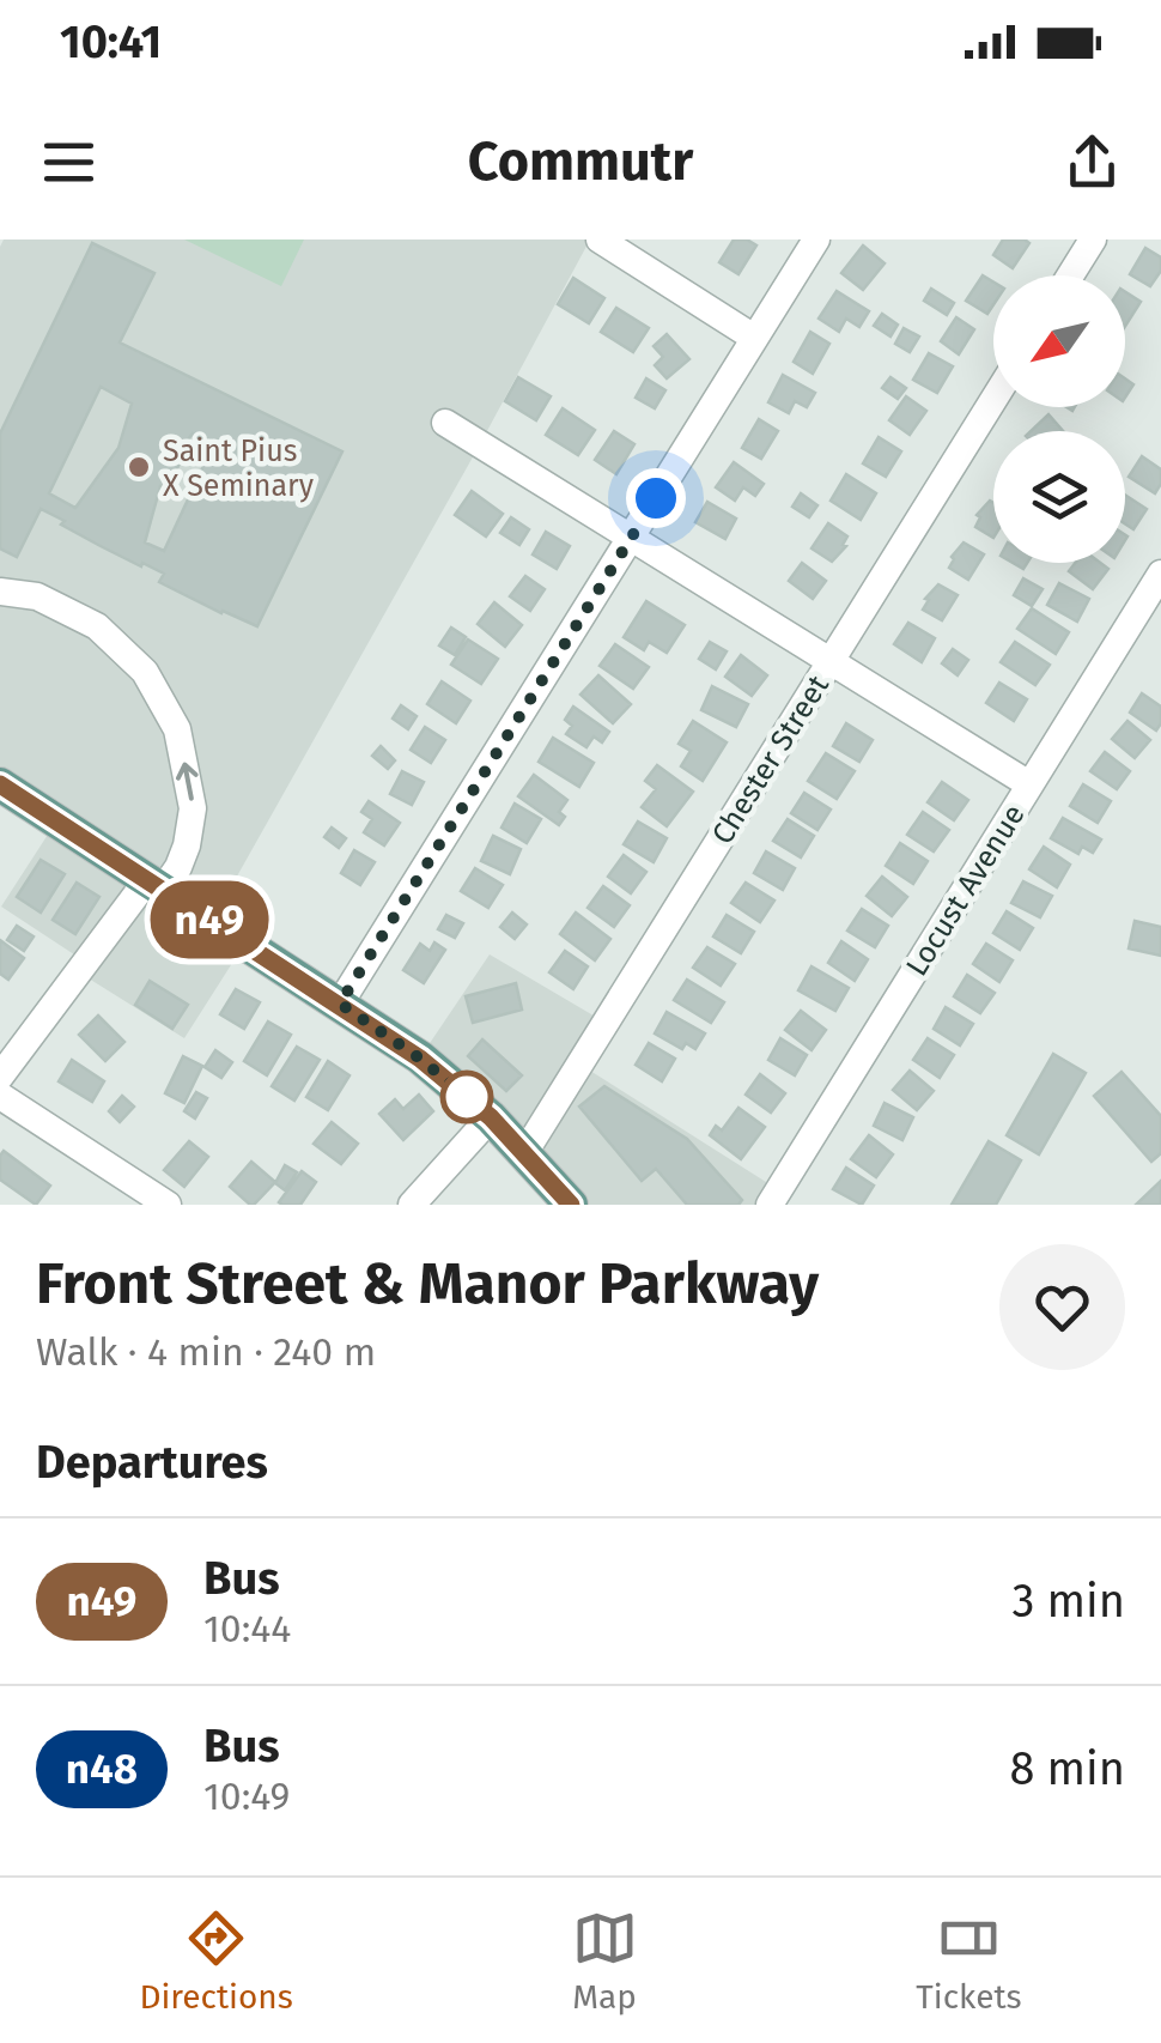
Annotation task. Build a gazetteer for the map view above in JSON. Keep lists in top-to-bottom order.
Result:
{
  "streets": {
    "street": ["Chester Street", "Locust Avenue"]
  },
  "places": ["Saint Pius X Seminary"],
  "lines": ["bus line n49"],
  "north": "bottom left",
  "page": {
    "status": "10:41",
    "header": "Commutr",
    "on_map": "n49",
    "heading": [
      ["Front Street & Manor Parkway", "Walk · 4 min · 240 m"],
      "Departures"
    ],
    "list": [
      {
        "mark": "n49",
        "name": "Bus",
        "note": "10:44",
        "value": "3 min"
      },
      {
        "mark": "n48",
        "name": "Bus",
        "note": "10:49",
        "value": "8 min"
      }
    ],
    "tabs": ["Directions", "Map", "Tickets"]
  }
}
